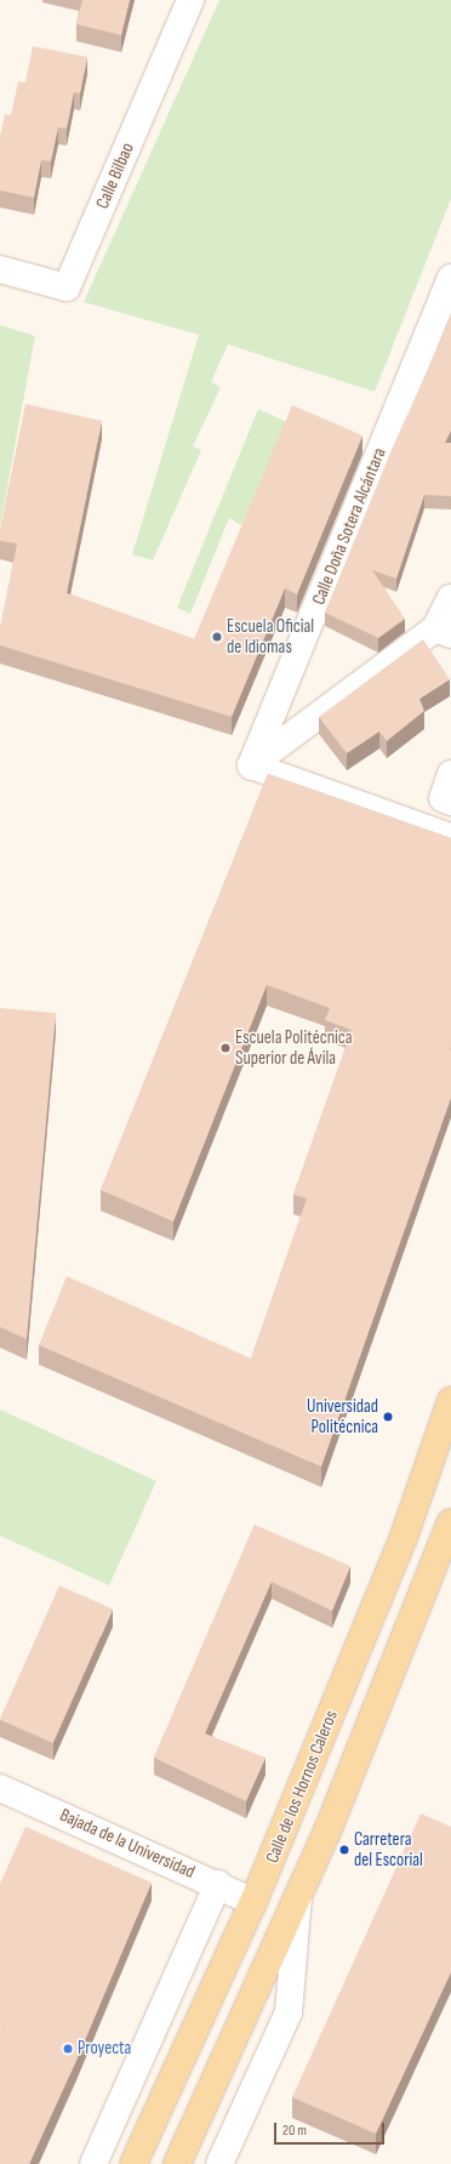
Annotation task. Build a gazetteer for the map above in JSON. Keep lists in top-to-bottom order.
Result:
{
  "streets": {
    "main road": ["Calle de los Hornos Caleros"],
    "street": ["Calle Bilbao", "Calle Doña Sotera Alcántara", "Bajada de la Universidad"]
  },
  "crossings": [
    ["Calle de los Hornos Caleros", "Bajada de la Universidad"]
  ],
  "places": [
    "Escuela Oficial de Idiomas",
    "Escuela Politécnica Superior de Ávila",
    "Universidad Politécnica",
    "Carretera del Escorial",
    "Proyecta"
  ],
  "scale_bar": "20 m"
}
